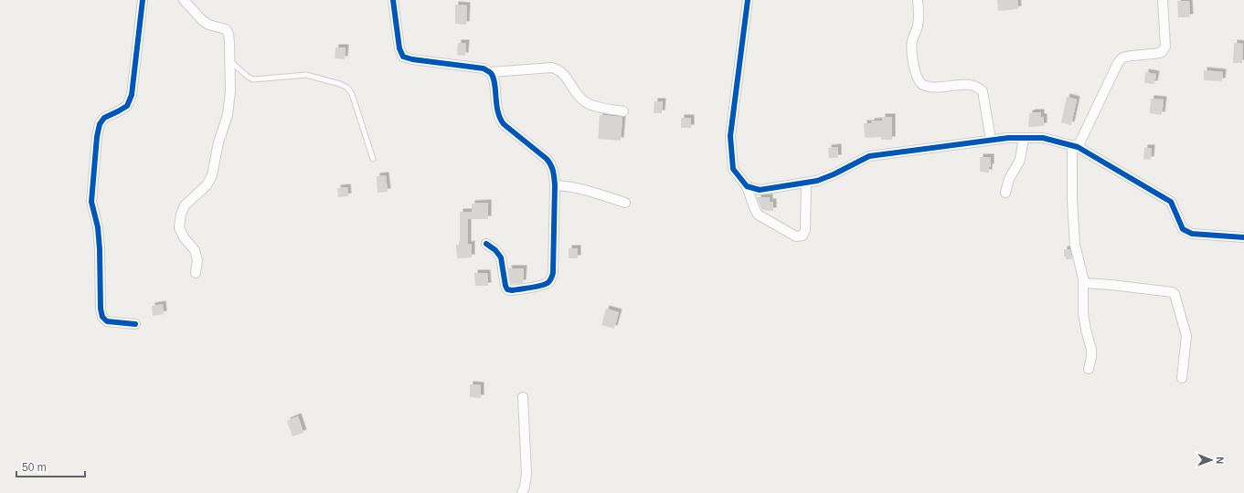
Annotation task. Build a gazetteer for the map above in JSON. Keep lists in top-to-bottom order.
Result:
{
  "scale_bar": "50 m",
  "north": "right"
}
